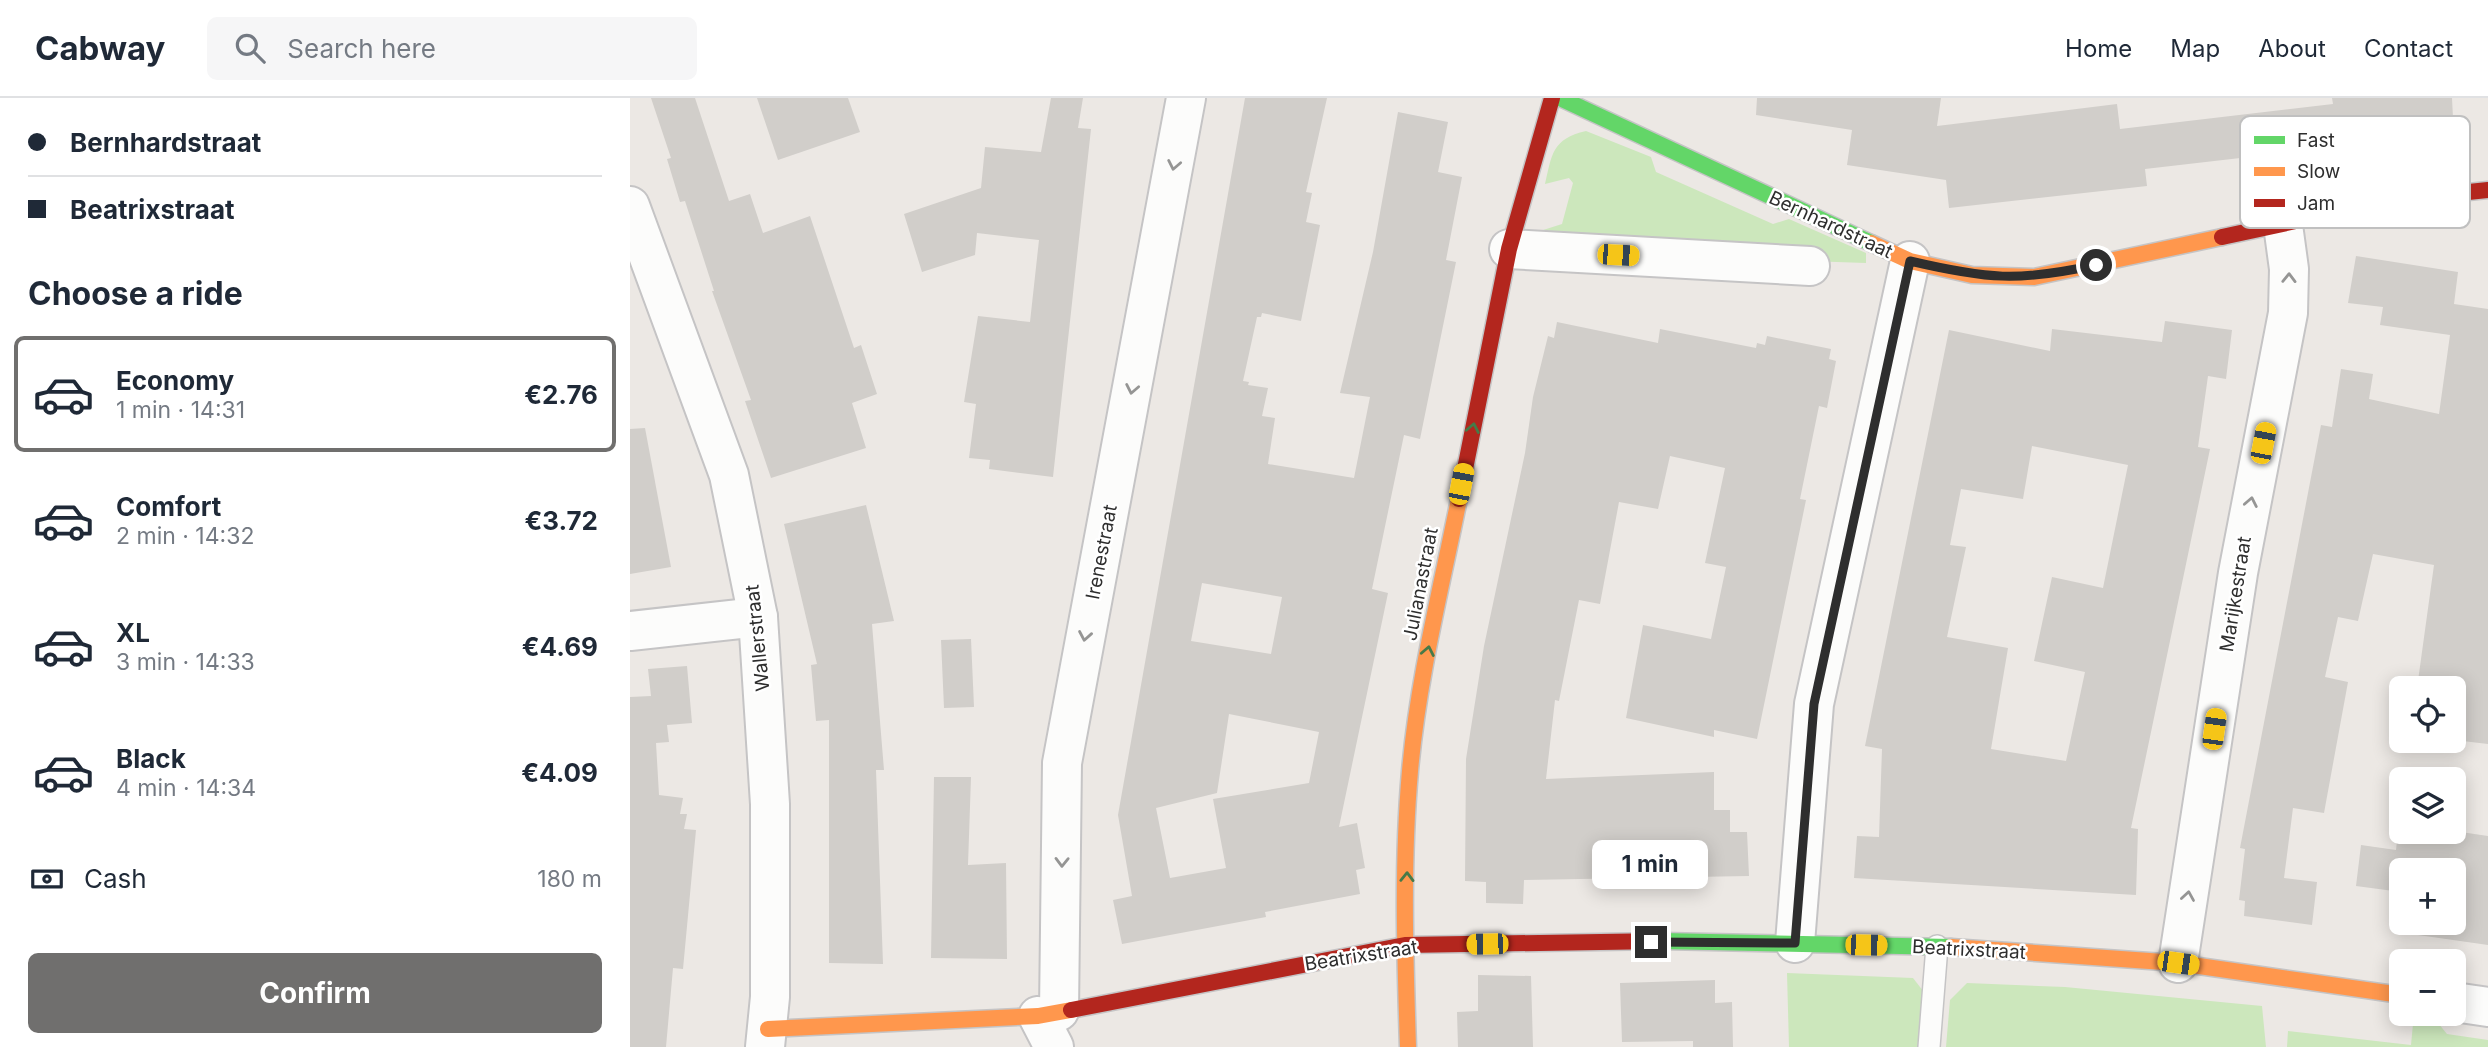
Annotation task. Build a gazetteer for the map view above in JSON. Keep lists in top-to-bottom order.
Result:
{
  "streets": {
    "street": [
      "Bernhardstraat",
      "Irenestraat",
      "Julianastraat",
      "Marijkestraat",
      "Wallerstraat",
      "Beatrixstraat"
    ]
  },
  "crossings": [
    ["Irenestraat", "Beatrixstraat"],
    ["Julianastraat", "Beatrixstraat"],
    ["Marijkestraat", "Beatrixstraat"],
    ["Wallerstraat", "Beatrixstraat"]
  ],
  "one_way": ["Irenestraat", "Julianastraat", "Marijkestraat"],
  "legend": ["Fast", "Slow", "Jam"],
  "page": {
    "header": "Cabway",
    "search": "Search here",
    "nav": [
      "Home",
      "Map",
      "About",
      "Contact"
    ],
    "banner": ["Bernhardstraat", "Beatrixstraat"],
    "heading": "Choose a ride",
    "list": [
      {
        "name": "Economy",
        "note": "1 min · 14:31",
        "value": "€2.76"
      },
      {
        "name": "Comfort",
        "note": "2 min · 14:32",
        "value": "€3.72"
      },
      {
        "name": "XL",
        "note": "3 min · 14:33",
        "value": "€4.69"
      },
      {
        "name": "Black",
        "note": "4 min · 14:34",
        "value": "€4.09"
      }
    ],
    "map_buttons": ["+", "−"],
    "pay": ["Cash", "180 m"],
    "bubble": "1 min",
    "buttons": "Confirm"
  }
}
